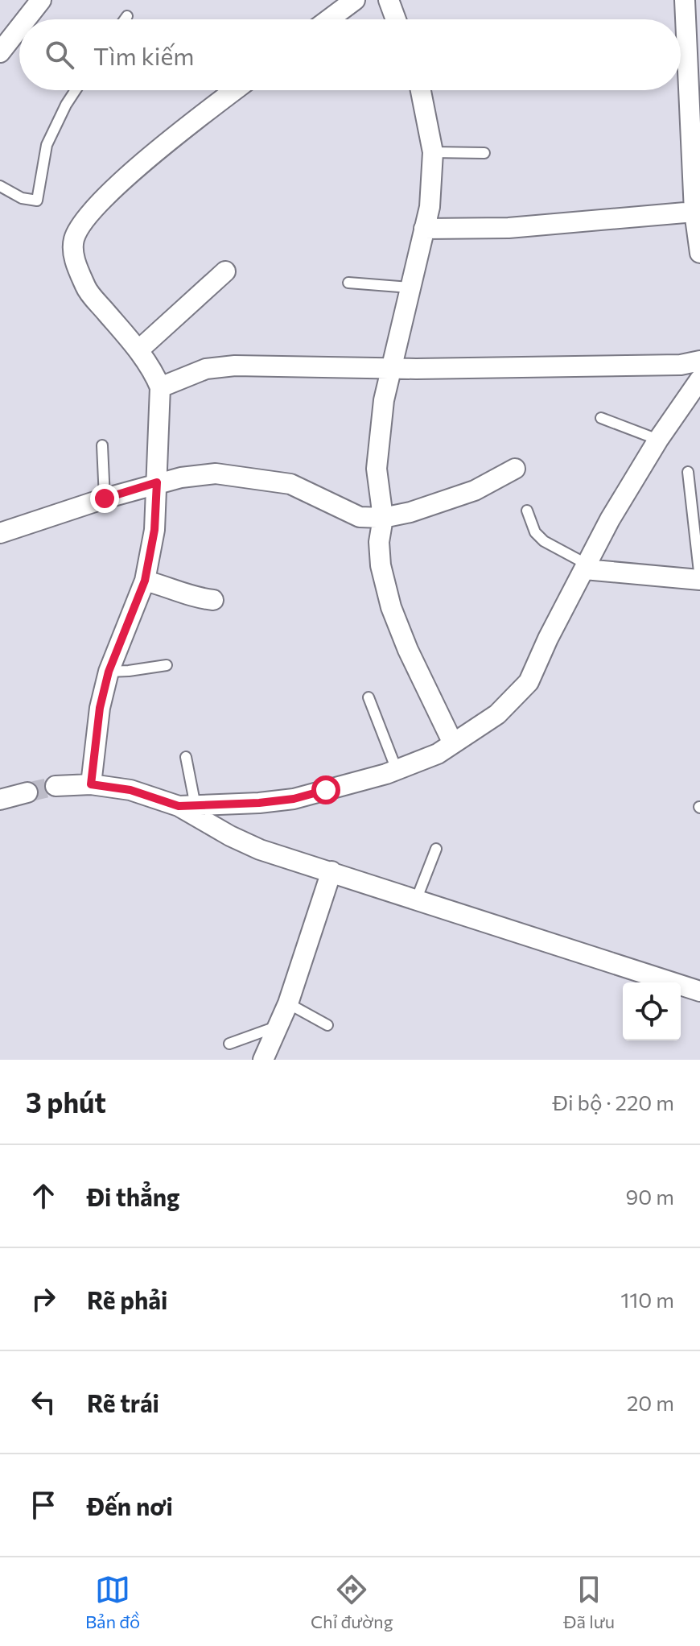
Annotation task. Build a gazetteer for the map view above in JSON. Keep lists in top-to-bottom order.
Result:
{
  "page": {
    "search": "Tìm kiếm",
    "heading": ["3 phút", "Đi bộ · 220 m"],
    "list": [
      ["Đi thẳng", "90 m"],
      ["Rẽ phải", "110 m"],
      ["Rẽ trái", "20 m"],
      "Đến nơi"
    ],
    "nav": ["Bản đồ", "Chỉ đường", "Đã lưu"]
  }
}
